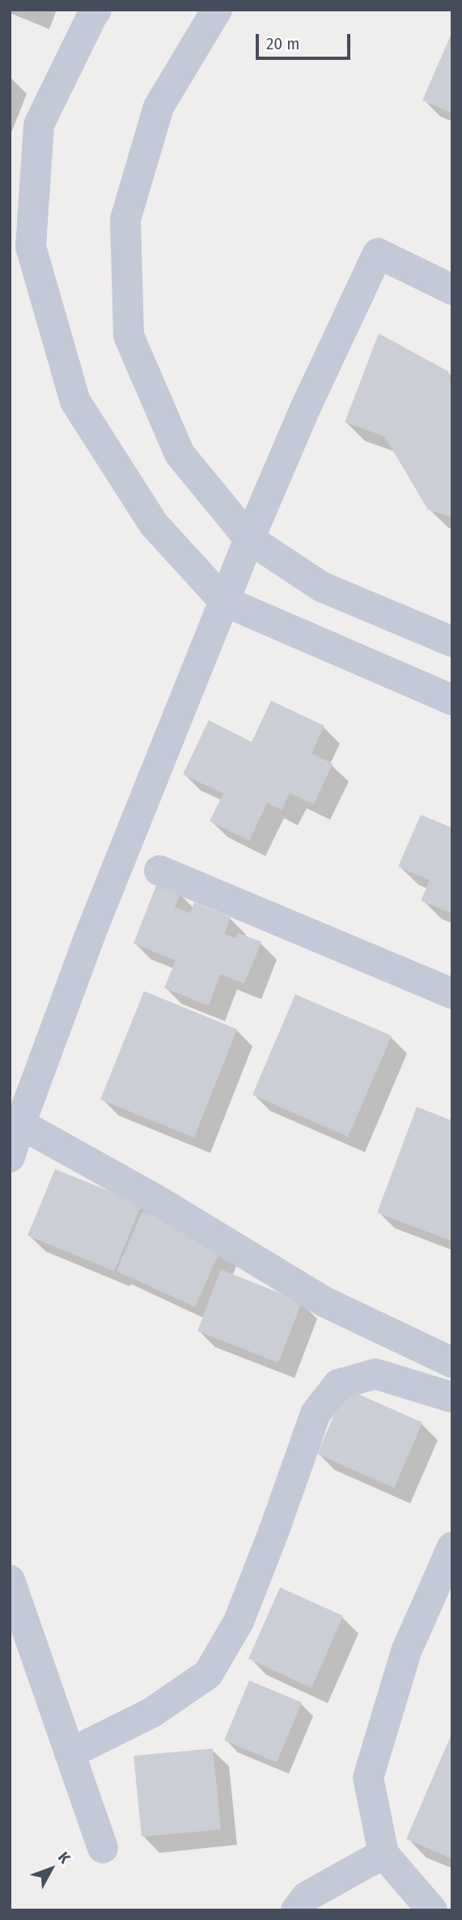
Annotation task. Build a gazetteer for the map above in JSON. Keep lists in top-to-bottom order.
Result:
{
  "scale_bar": "20 m",
  "north": "top right"
}
